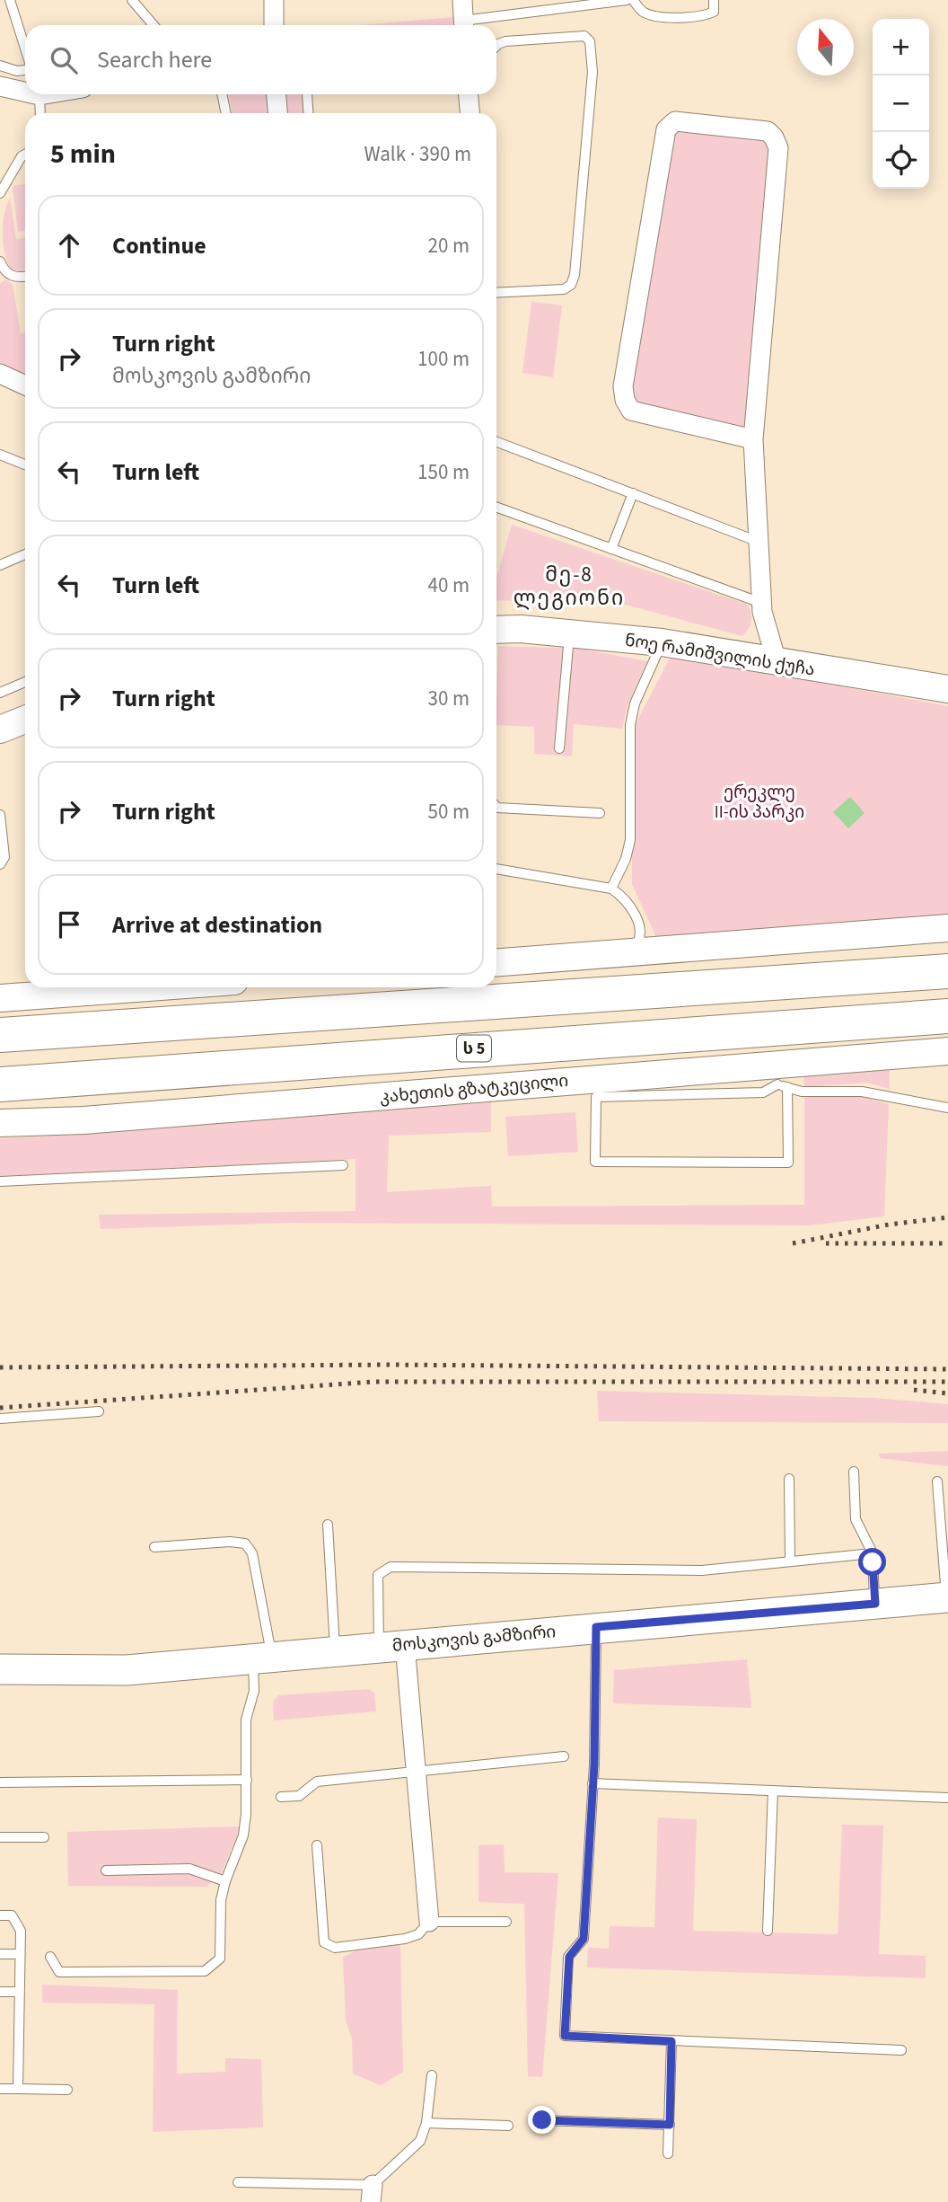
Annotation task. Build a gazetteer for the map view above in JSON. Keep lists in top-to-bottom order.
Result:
{
  "streets": {
    "highway": ["ს 5"],
    "main road": ["მოსკოვის გამზირი"],
    "street": ["ნოე რამიშვილის ქუჩა", "კახეთის გზატკეცილი"]
  },
  "districts": ["მე-8 ლეგიონი"],
  "parks": ["ერეკლე II-ის პარკი"],
  "north": "top",
  "page": {
    "map_buttons": ["+", "−"],
    "search": "Search here",
    "heading": ["5 min", "Walk · 390 m"],
    "list": [
      ["Continue", "20 m"],
      ["Turn right", "მოსკოვის გამზირი", "100 m"],
      ["Turn left", "150 m"],
      ["Turn left", "40 m"],
      ["Turn right", "30 m"],
      ["Turn right", "50 m"],
      "Arrive at destination"
    ]
  }
}
